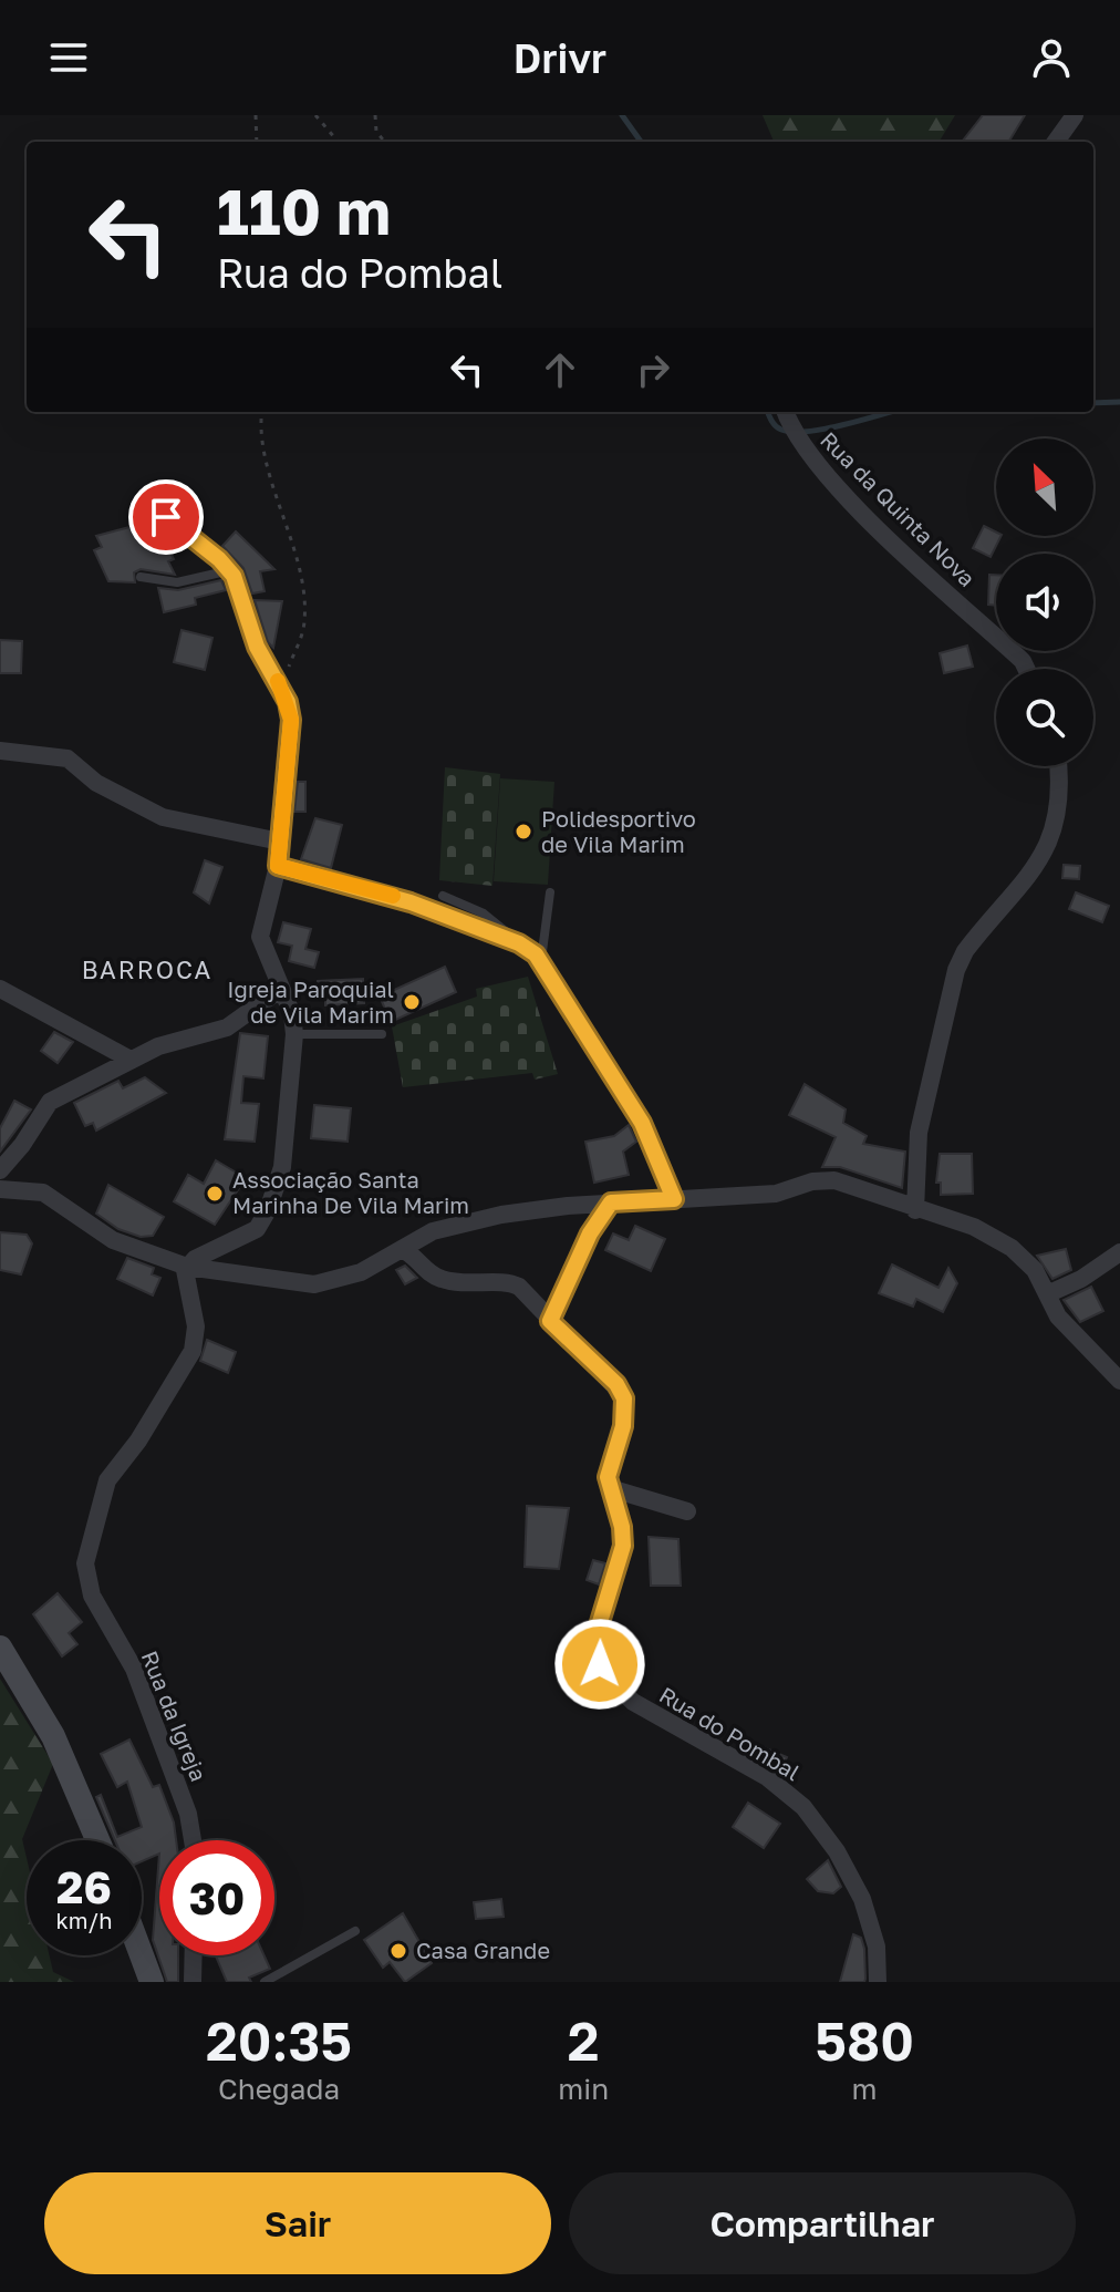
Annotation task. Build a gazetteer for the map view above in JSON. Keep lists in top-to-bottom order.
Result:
{
  "streets": {
    "street": ["Rua da Quinta Nova", "Rua da Igreja", "Rua do Pombal"]
  },
  "districts": ["BARROCA"],
  "places": [
    "Polidesportivo de Vila Marim",
    "Igreja Paroquial de Vila Marim",
    "Associação Santa Marinha De Vila Marim",
    "Casa Grande"
  ],
  "north": "top left",
  "page": {
    "header": "Drivr",
    "turn": ["110 m", "Rua do Pombal"],
    "speed": "26 km/h",
    "limit": "30",
    "eta": [
      "20:35",
      "Chegada",
      "2",
      "min",
      "580",
      "m"
    ],
    "buttons": ["Sair", "Compartilhar"]
  }
}
